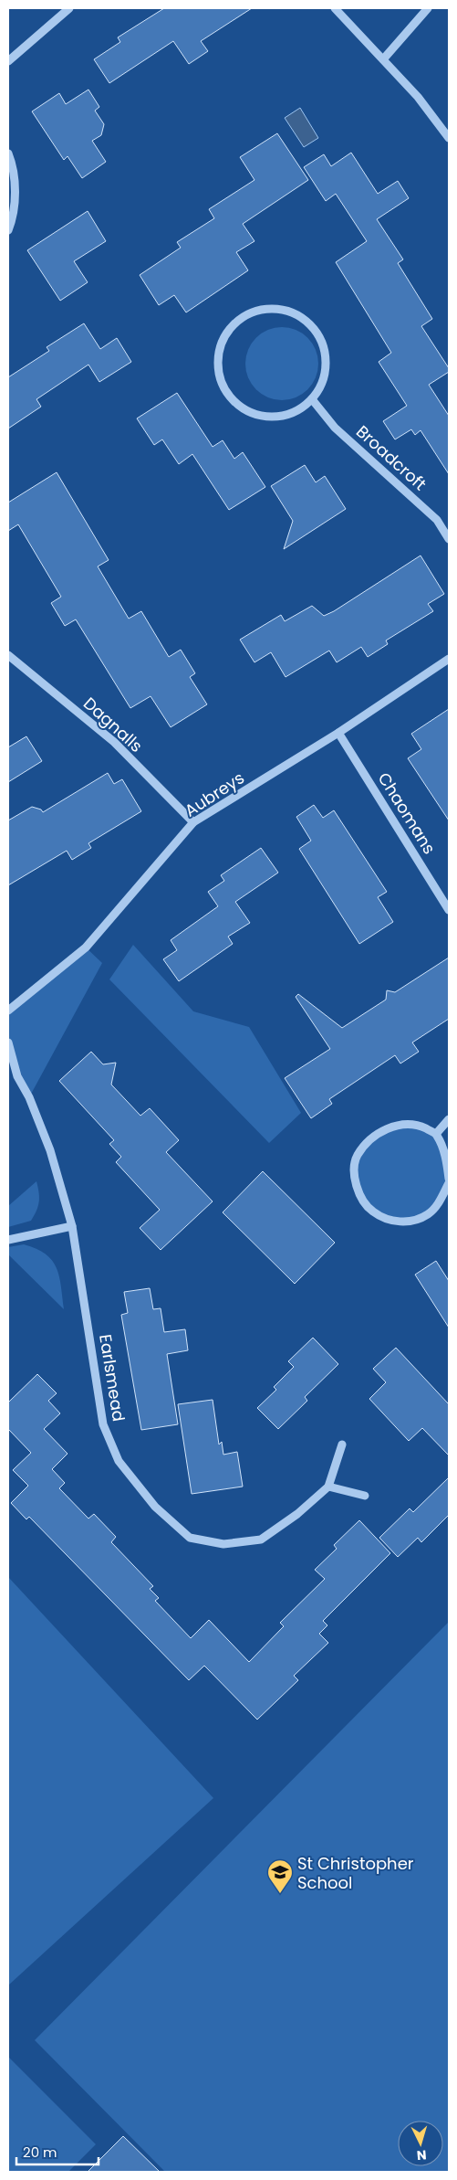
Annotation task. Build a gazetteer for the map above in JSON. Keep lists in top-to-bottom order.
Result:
{
  "streets": {
    "street": [
      "Broadcroft",
      "Dagnalls",
      "Aubreys",
      "Chaomans",
      "Earlsmead"
    ]
  },
  "crossings": [
    ["Dagnalls", "Aubreys"],
    ["Aubreys", "Chaomans"]
  ],
  "places": {
    "school or university": ["St Christopher School"]
  },
  "scale_bar": "20 m",
  "north": "bottom"
}
